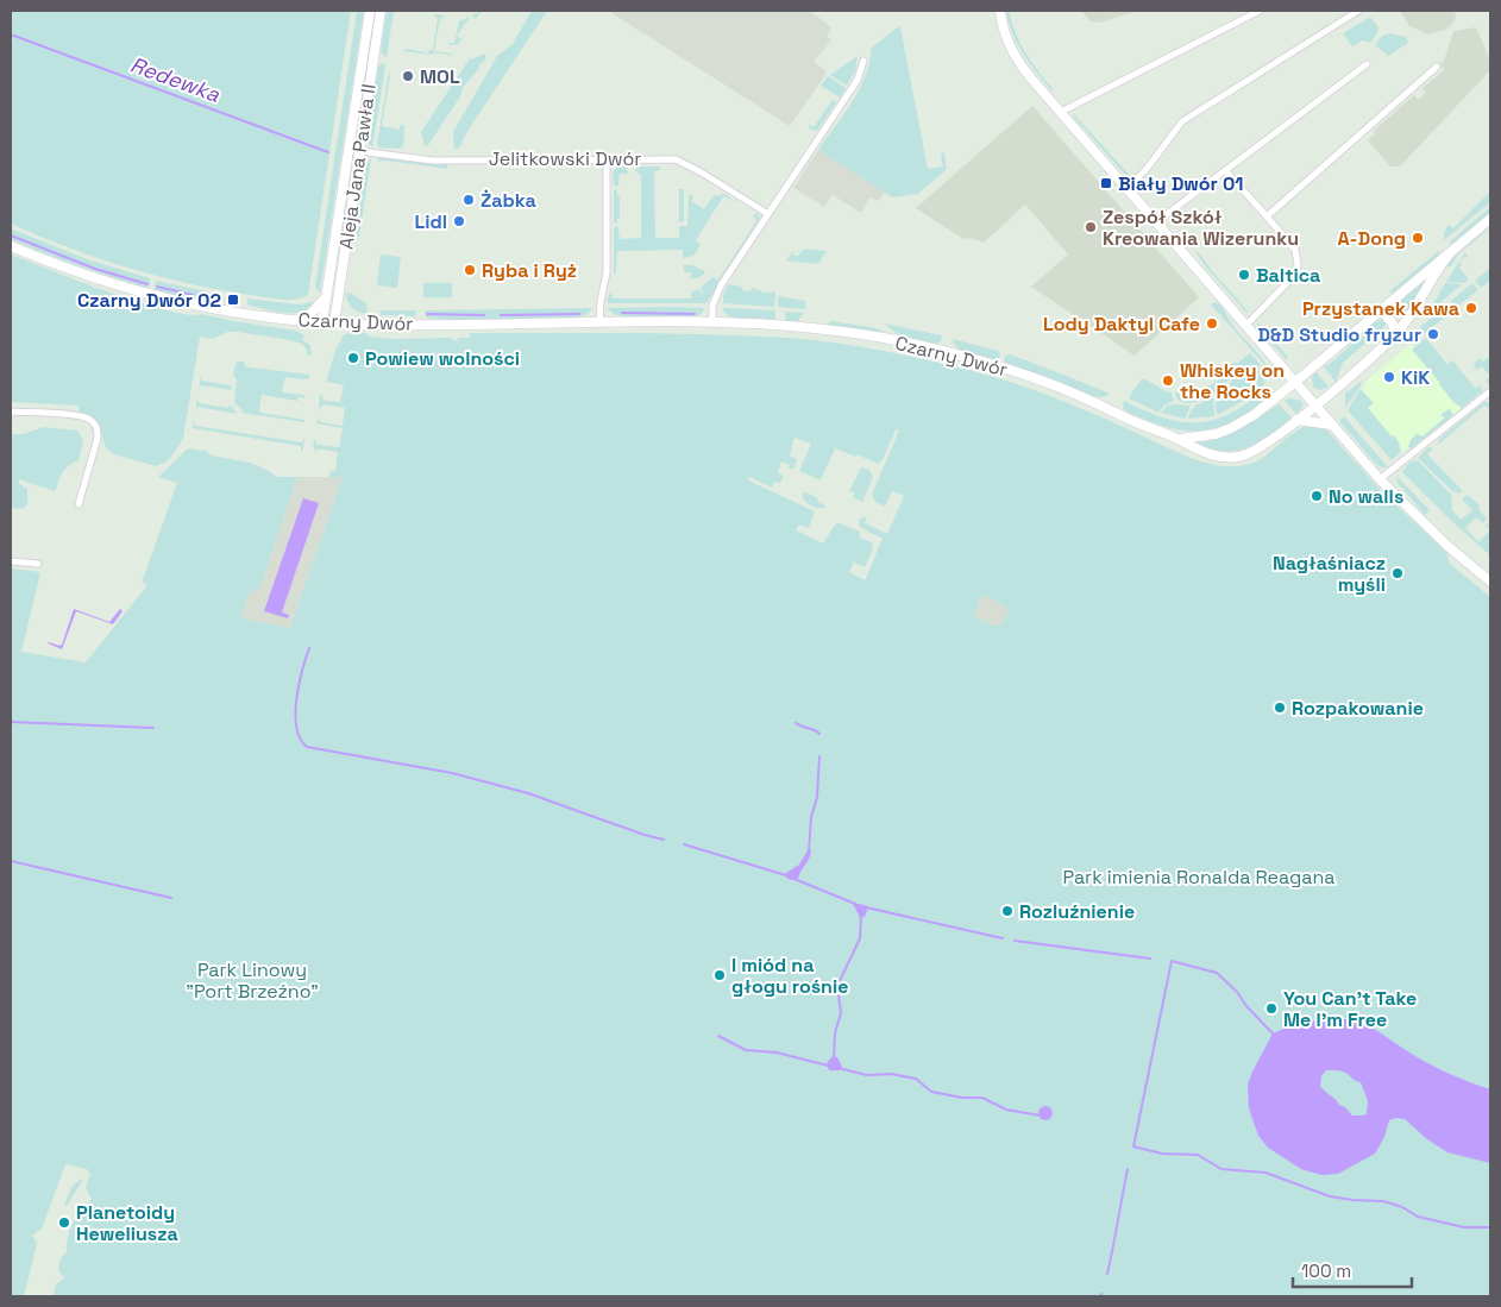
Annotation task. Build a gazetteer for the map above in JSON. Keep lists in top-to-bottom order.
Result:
{
  "streets": {
    "main road": ["Aleja Jana Pawła II", "Czarny Dwór"],
    "street": ["Jelitkowski Dwór"]
  },
  "crossings": [
    ["Jelitkowski Dwór", "Aleja Jana Pawła II"],
    ["Aleja Jana Pawła II", "Czarny Dwór"]
  ],
  "water": ["Redewka"],
  "parks": ["Park imienia Ronalda Reagana", "Park Linowy \"Port Brzeźno\""],
  "places": {
    "other": [
      "MOL",
      "Żabka",
      "Lidl",
      "Zespół Szkół Kreowania Wizerunku",
      "A-Dong",
      "Ryba i Ryż",
      "Baltica",
      "Przystanek Kawa",
      "Lody Daktyl Cafe",
      "D&D Studio fryzur",
      "Powiew wolności",
      "KiK",
      "Whiskey on the Rocks",
      "No walls",
      "Nagłaśniacz myśli",
      "Rozpakowanie",
      "Rozluźnienie",
      "I miód na głogu rośnie",
      "You Can’t Take Me I’m Free",
      "Planetoidy Heweliusza"
    ],
    "transit": ["Biały Dwór 01", "Czarny Dwór 02"]
  },
  "scale_bar": "100 m"
}
